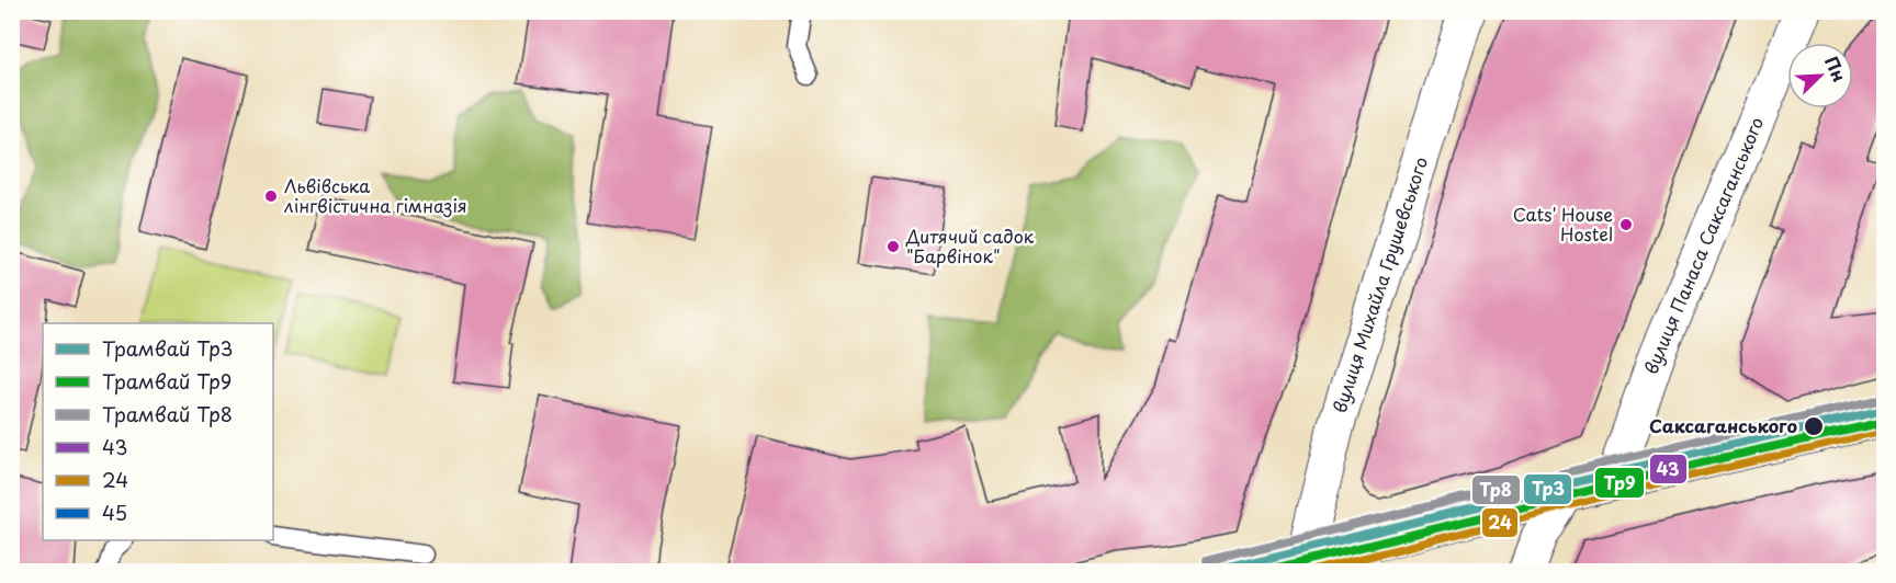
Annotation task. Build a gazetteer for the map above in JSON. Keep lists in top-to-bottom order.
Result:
{
  "streets": {
    "street": ["вулиця Панаса Саксаганського", "вулиця Михайла Грушевського"]
  },
  "places": [
    "Львівська лінгвістична гімназія",
    "Cats' House Hostel",
    "Дитячий садок \"Барвінок\"",
    "Саксаганського"
  ],
  "lines": [
    "tram line Тр8",
    "transit line 45",
    "tram line Тр3",
    "transit line 43",
    "tram line Тр9",
    "transit line 24"
  ],
  "legend": [
    "Трамвай Тр3",
    "Трамвай Тр9",
    "Трамвай Тр8",
    "43",
    "24",
    "45"
  ],
  "north": "top right"
}
